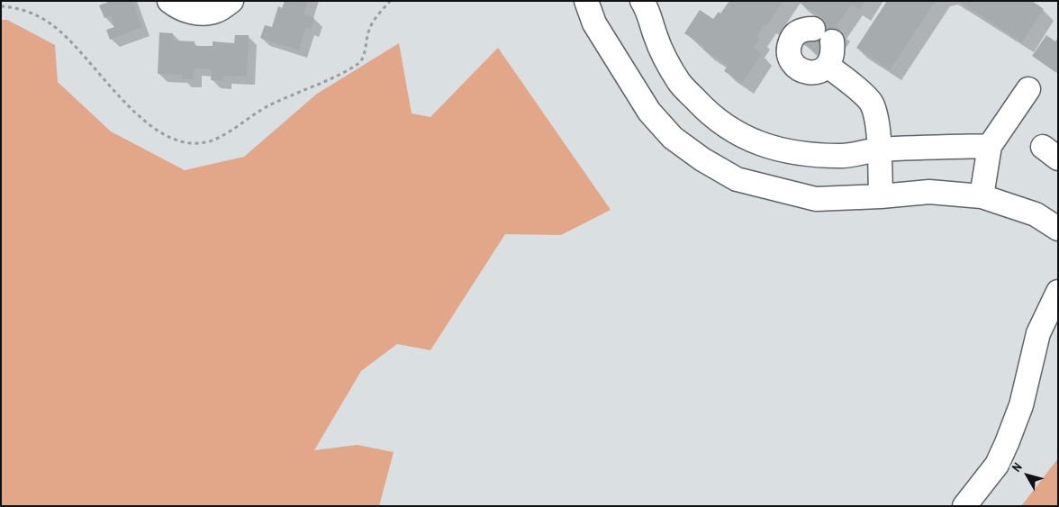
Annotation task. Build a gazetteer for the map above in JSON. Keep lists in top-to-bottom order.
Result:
{
  "north": "top left"
}
